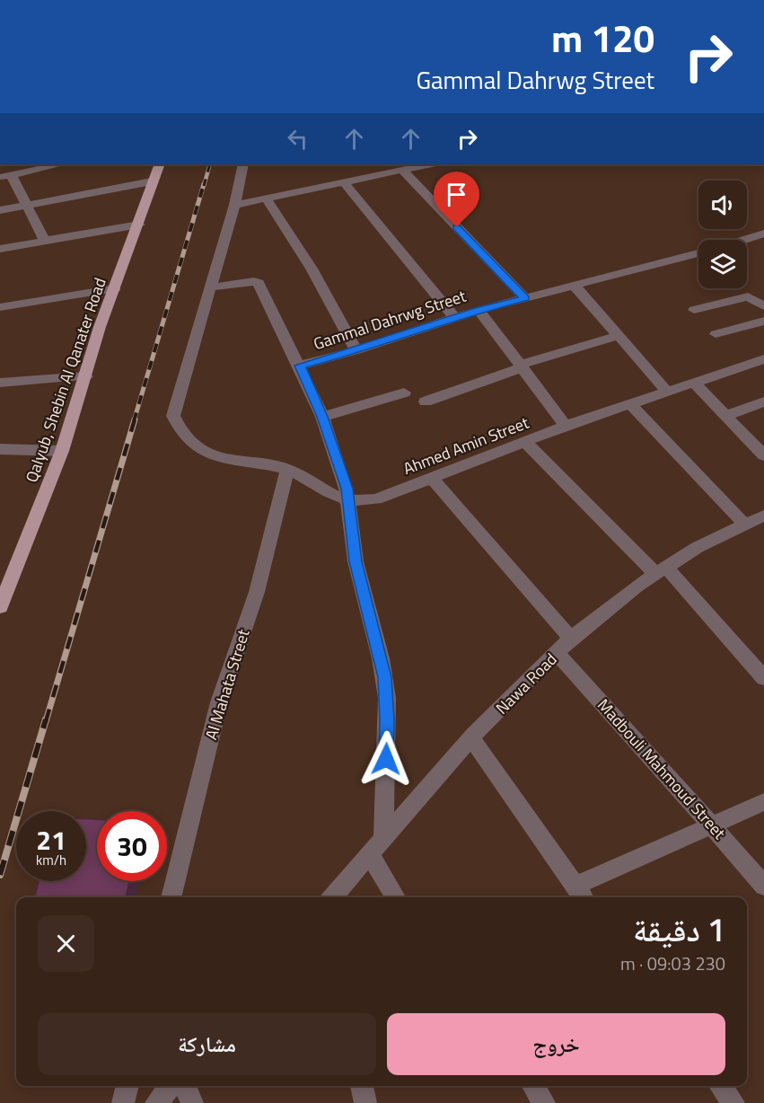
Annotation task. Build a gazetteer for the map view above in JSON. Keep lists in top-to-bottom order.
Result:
{
  "streets": {
    "main road": ["Qalyub, Shebin Al Qanater Road"],
    "street": [
      "Gammal Dahrwg Street",
      "Ahmed Amin Street",
      "Nawa Road",
      "Al Mahata Street",
      "Madbouli Mahmoud Street"
    ]
  },
  "crossings": [
    ["Nawa Road", "Madbouli Mahmoud Street"]
  ],
  "page": {
    "turn": ["120 m", "Gammal Dahrwg Street"],
    "speed": "21 km/h",
    "limit": "30",
    "heading": ["1 دقيقة", "230 m · 09:03"],
    "buttons": ["خروج", "مشاركة"]
  }
}
